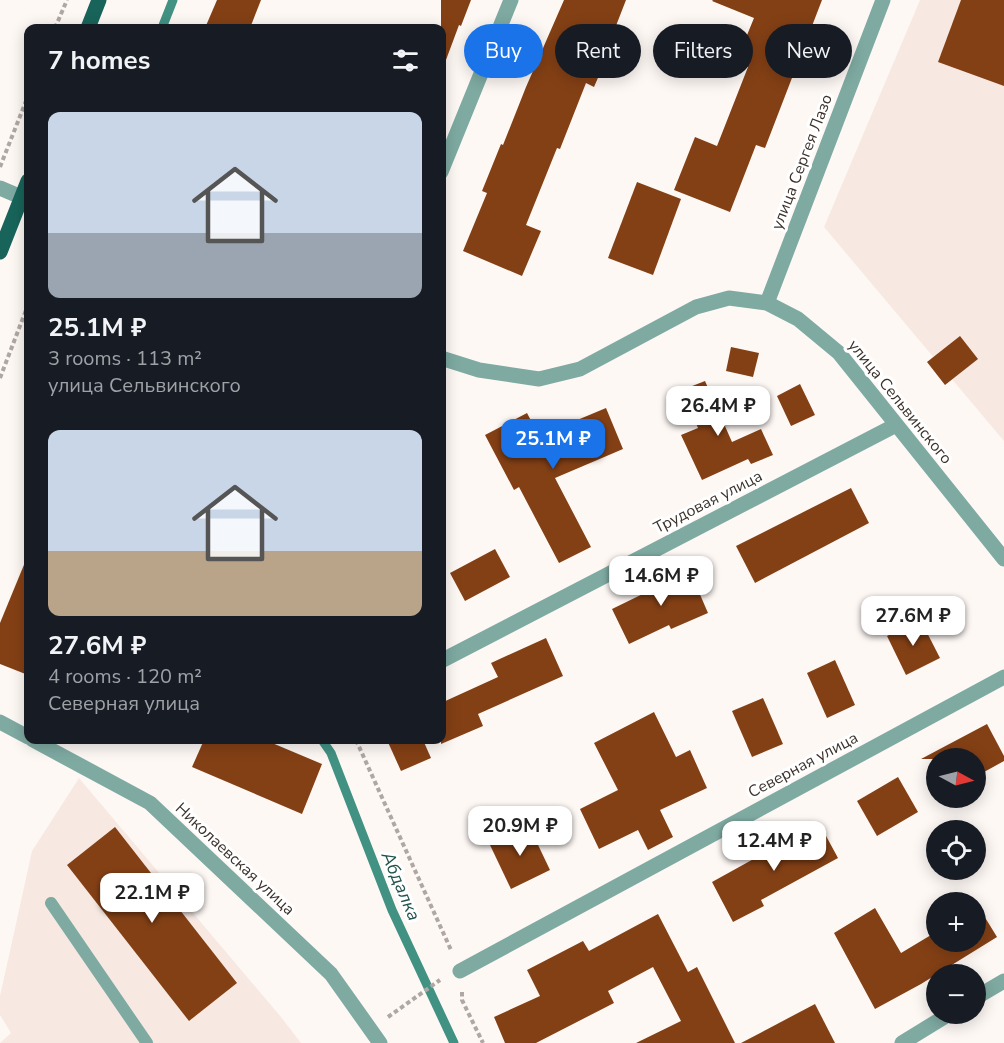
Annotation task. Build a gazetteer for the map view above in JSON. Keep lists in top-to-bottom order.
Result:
{
  "streets": {
    "street": [
      "улица Сергея Лазо",
      "улица Сельвинского",
      "Трудовая улица",
      "Северная улица",
      "Николаевская улица"
    ]
  },
  "crossings": [
    ["улица Сергея Лазо", "улица Сельвинского"],
    ["улица Сельвинского", "Трудовая улица"]
  ],
  "water": ["Абдалка"],
  "north": "right",
  "page": {
    "chip": [
      "Buy",
      "Rent",
      "Filters",
      "New"
    ],
    "heading": "7 homes",
    "list": [
      {
        "name": "25.1M ₽",
        "note": "3 rooms · 113 m² · улица Сельвинского"
      },
      {
        "name": "27.6M ₽",
        "note": "4 rooms · 120 m² · Северная улица"
      }
    ],
    "price": [
      "26.4M ₽",
      "25.1M ₽",
      "14.6M ₽",
      "27.6M ₽",
      "20.9M ₽",
      "12.4M ₽",
      "22.1M ₽"
    ],
    "map_buttons": ["+", "−"]
  }
}
